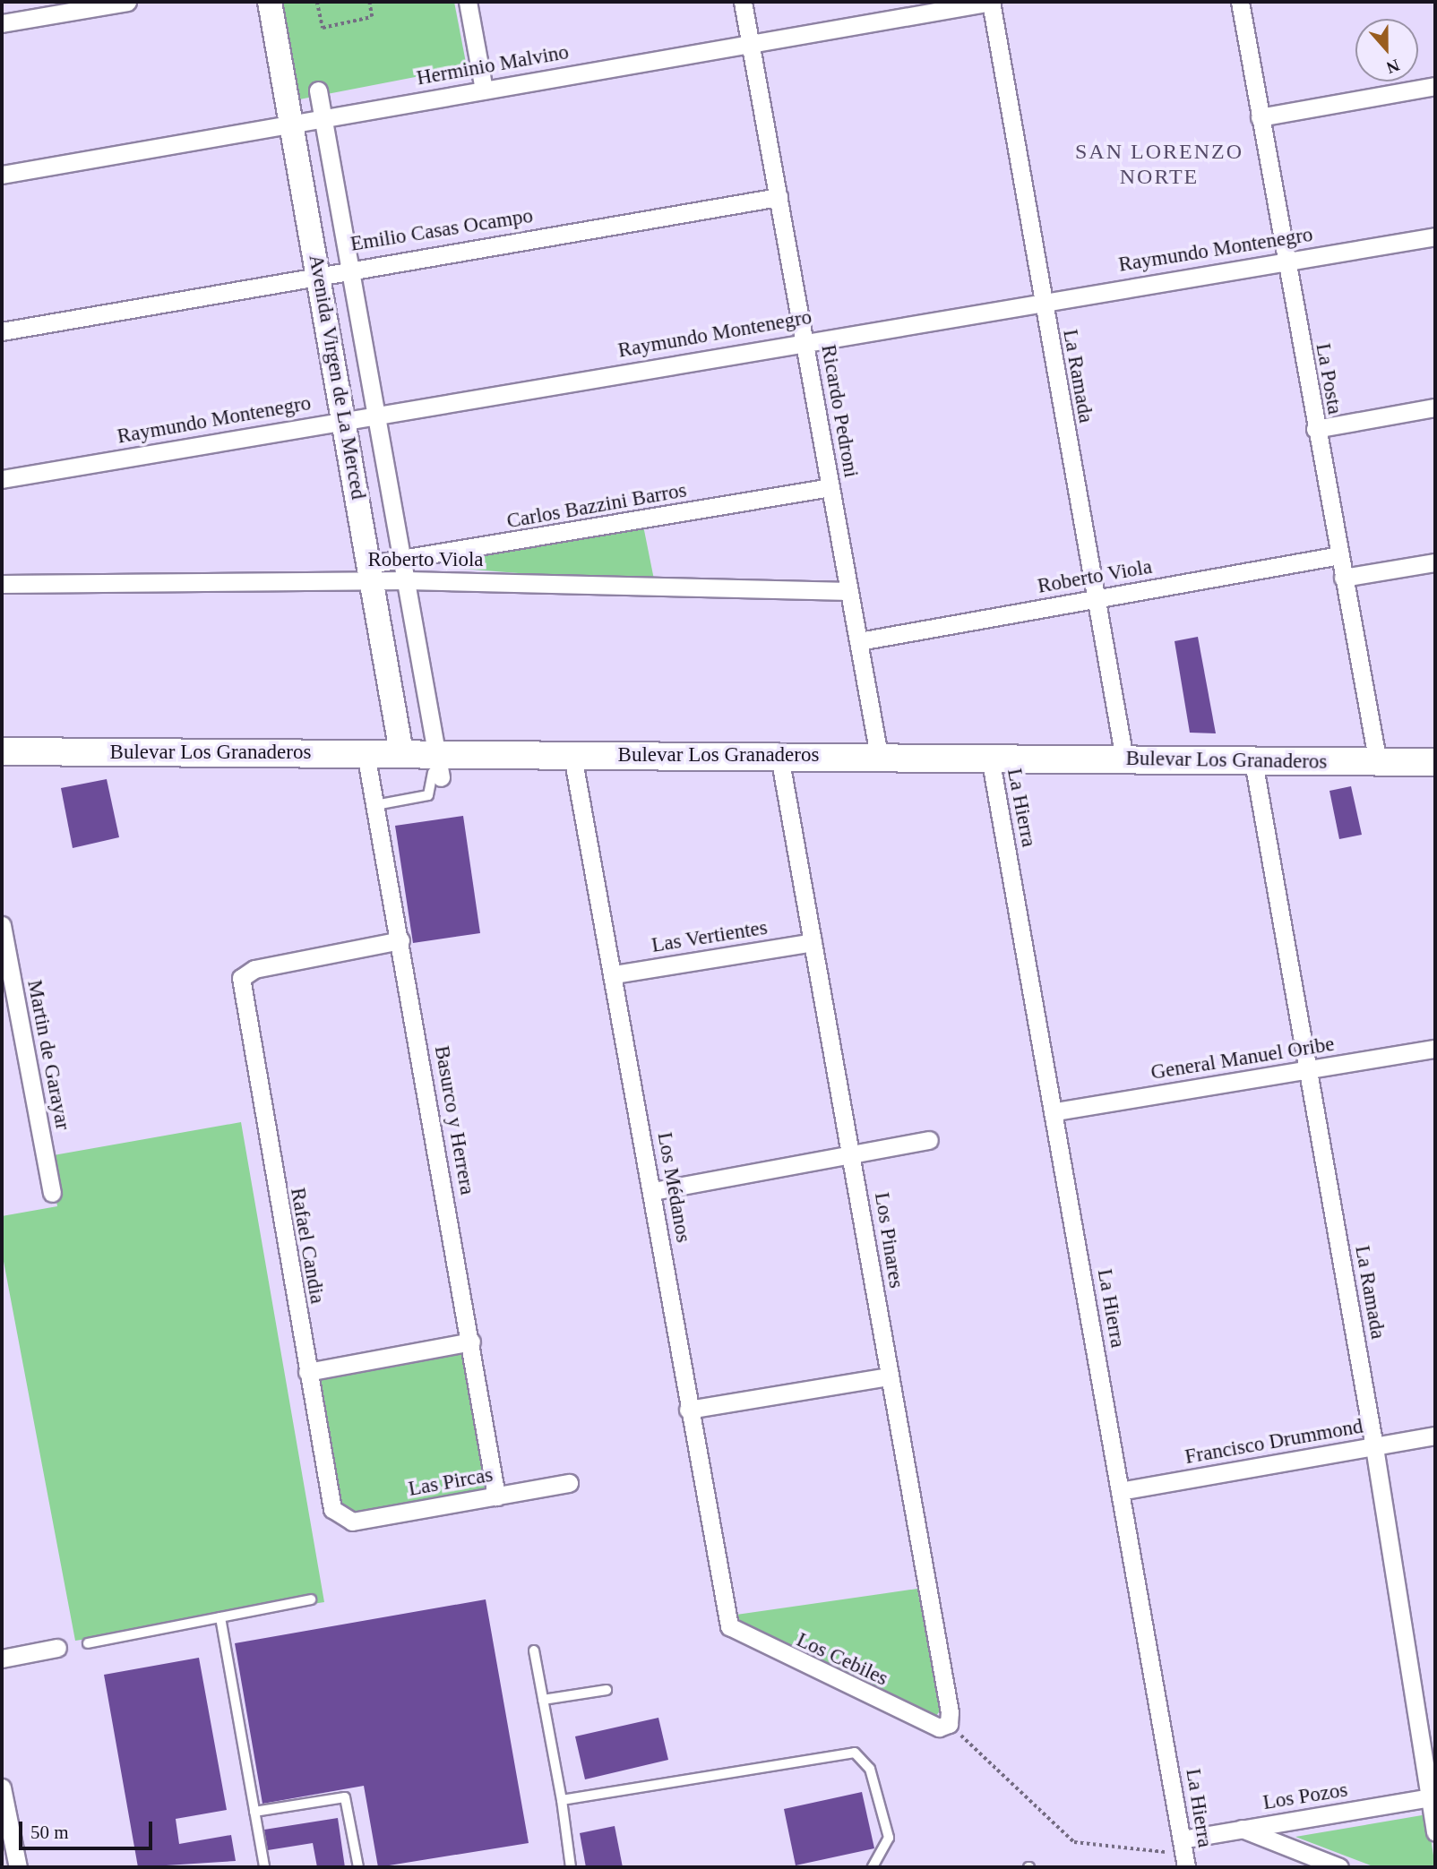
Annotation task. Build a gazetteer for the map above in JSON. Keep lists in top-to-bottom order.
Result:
{
  "streets": {
    "main road": ["Avenida Virgen de La Merced", "Bulevar Los Granaderos"],
    "street": [
      "Herminio Malvino",
      "Emilio Casas Ocampo",
      "Raymundo Montenegro",
      "La Ramada",
      "La Posta",
      "Ricardo Pedroni",
      "Carlos Bazzini Barros",
      "Roberto Viola",
      "La Hierra",
      "Las Vertientes",
      "Martin de Garayar",
      "General Manuel Oribe",
      "Basurco y Herrera",
      "Los Médanos",
      "Los Pinares",
      "Rafael Candia",
      "Francisco Drummond",
      "Las Pircas",
      "Los Cebiles",
      "Los Pozos"
    ]
  },
  "crossings": [
    ["Herminio Malvino", "La Ramada"],
    ["Herminio Malvino", "Avenida Virgen de La Merced"],
    ["Herminio Malvino", "Ricardo Pedroni"],
    ["Emilio Casas Ocampo", "Avenida Virgen de La Merced"],
    ["Emilio Casas Ocampo", "Ricardo Pedroni"],
    ["Raymundo Montenegro", "La Ramada"],
    ["Raymundo Montenegro", "Avenida Virgen de La Merced"],
    ["Raymundo Montenegro", "La Posta"],
    ["Raymundo Montenegro", "Ricardo Pedroni"],
    ["La Ramada", "Roberto Viola"],
    ["La Ramada", "Bulevar Los Granaderos"],
    ["La Ramada", "General Manuel Oribe"],
    ["La Ramada", "Francisco Drummond"],
    ["La Ramada", "Los Pozos"],
    ["Avenida Virgen de La Merced", "Carlos Bazzini Barros"],
    ["Avenida Virgen de La Merced", "Roberto Viola"],
    ["Avenida Virgen de La Merced", "Bulevar Los Granaderos"],
    ["La Posta", "Roberto Viola"],
    ["La Posta", "Bulevar Los Granaderos"],
    ["Ricardo Pedroni", "Carlos Bazzini Barros"],
    ["Ricardo Pedroni", "Roberto Viola"],
    ["Ricardo Pedroni", "Bulevar Los Granaderos"],
    ["Carlos Bazzini Barros", "Roberto Viola"],
    ["Bulevar Los Granaderos", "La Hierra"],
    ["Bulevar Los Granaderos", "Basurco y Herrera"],
    ["Bulevar Los Granaderos", "Los Médanos"],
    ["Bulevar Los Granaderos", "Los Pinares"],
    ["La Hierra", "General Manuel Oribe"],
    ["La Hierra", "Francisco Drummond"],
    ["La Hierra", "Los Pozos"],
    ["Las Vertientes", "Los Médanos"],
    ["Las Vertientes", "Los Pinares"],
    ["Basurco y Herrera", "Rafael Candia"],
    ["Basurco y Herrera", "Las Pircas"],
    ["Los Médanos", "Los Cebiles"],
    ["Los Pinares", "Los Cebiles"],
    ["Rafael Candia", "Las Pircas"]
  ],
  "districts": ["SAN LORENZO NORTE"],
  "scale_bar": "50 m",
  "north": "bottom"
}
